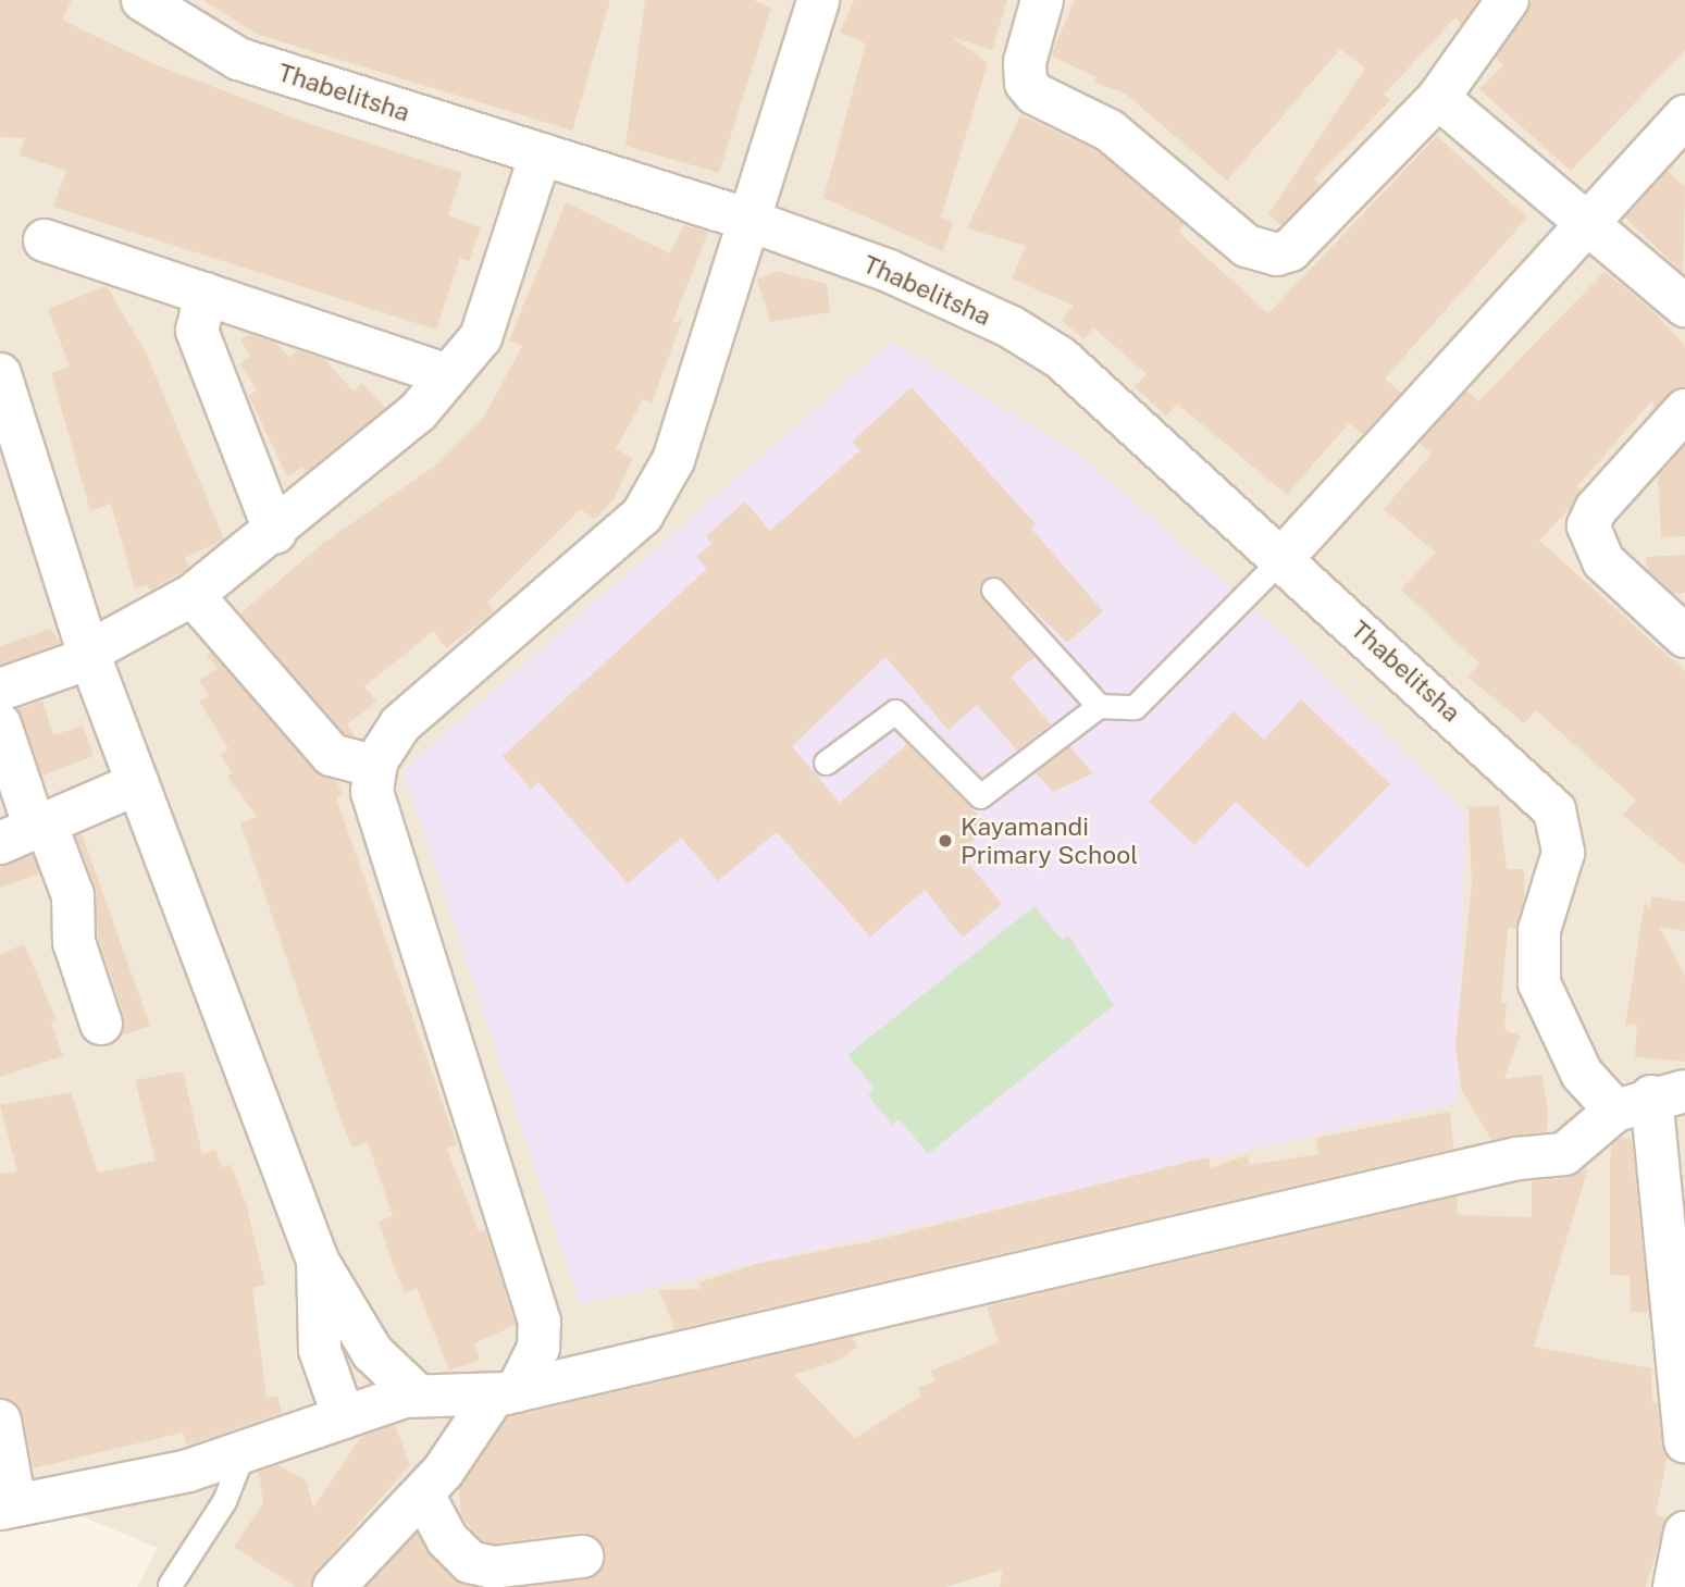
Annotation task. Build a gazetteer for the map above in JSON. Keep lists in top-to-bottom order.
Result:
{
  "streets": {
    "street": ["Thabelitsha"]
  },
  "places": ["Kayamandi Primary School"]
}
